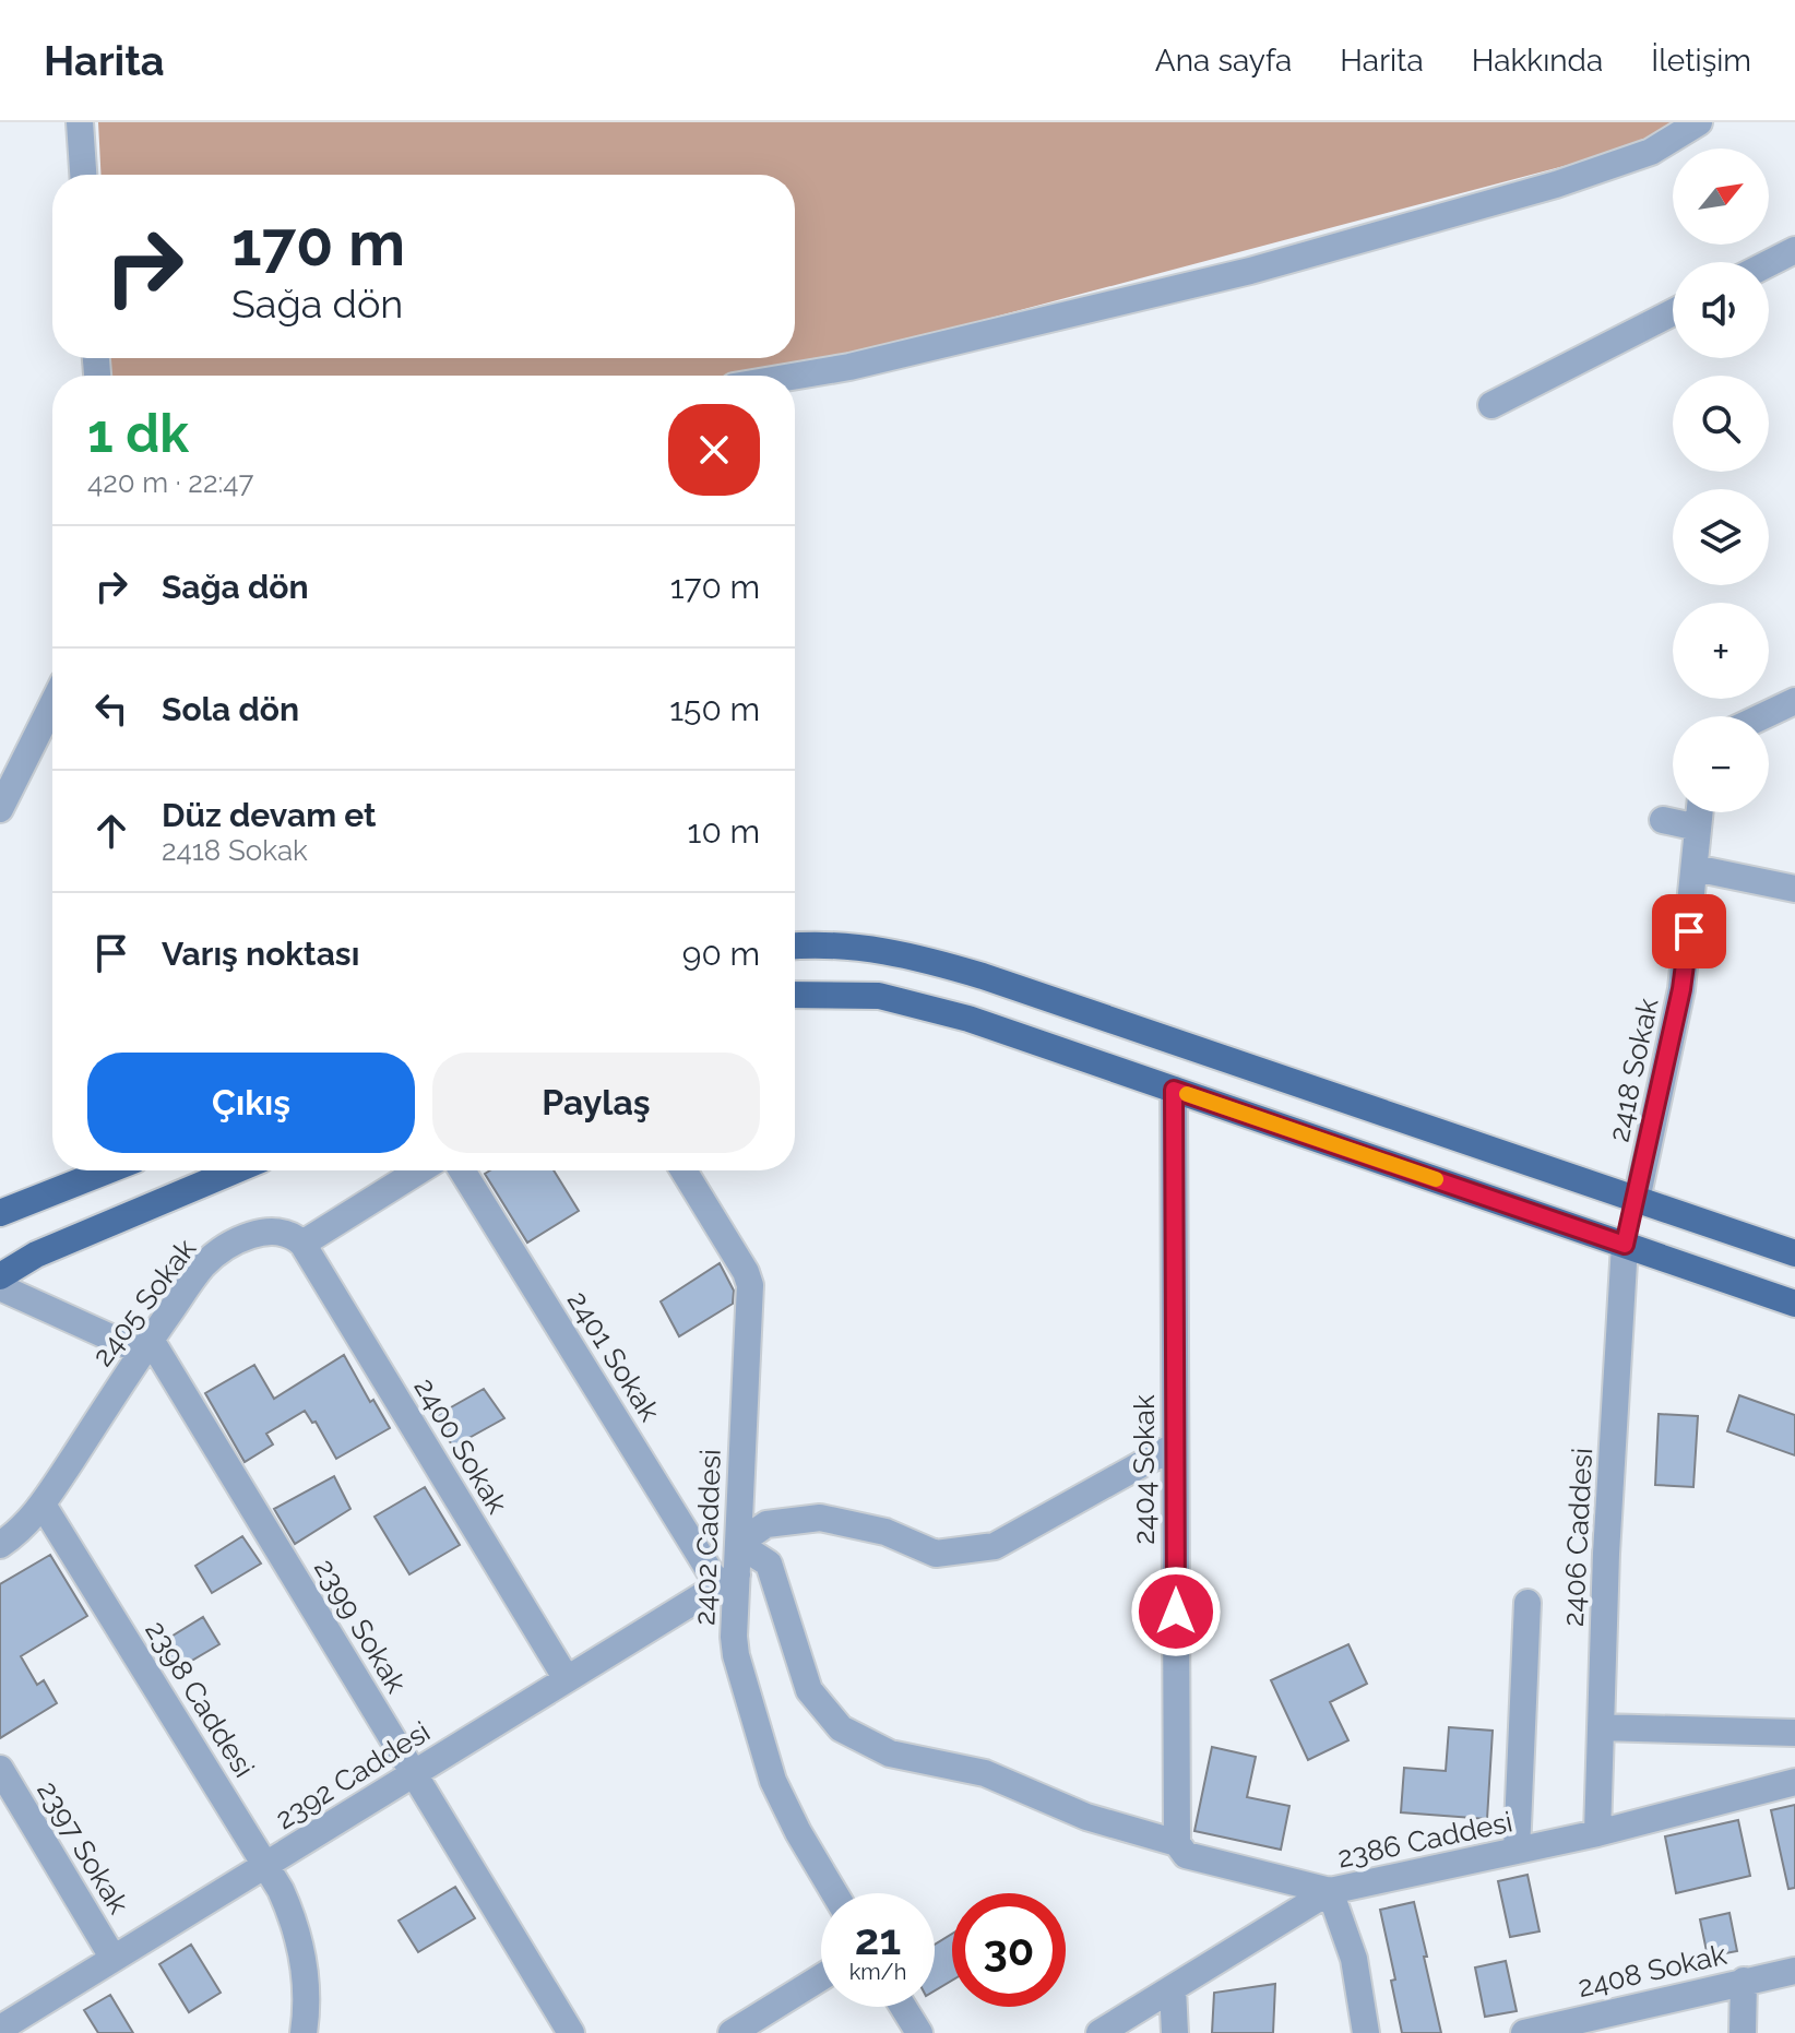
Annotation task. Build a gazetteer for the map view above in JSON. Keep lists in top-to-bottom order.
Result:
{
  "streets": {
    "street": [
      "2418 Sokak",
      "2405 Sokak",
      "2401 Sokak",
      "2400 Sokak",
      "2404 Sokak",
      "2402 Caddesi",
      "2406 Caddesi",
      "2399 Sokak",
      "2398 Caddesi",
      "2392 Caddesi",
      "2386 Caddesi",
      "2397 Sokak",
      "2408 Sokak"
    ]
  },
  "crossings": [
    ["2405 Sokak", "2400 Sokak"],
    ["2405 Sokak", "2399 Sokak"],
    ["2405 Sokak", "2398 Caddesi"],
    ["2401 Sokak", "2402 Caddesi"],
    ["2401 Sokak", "2392 Caddesi"],
    ["2400 Sokak", "2392 Caddesi"],
    ["2402 Caddesi", "2392 Caddesi"],
    ["2406 Caddesi", "2386 Caddesi"],
    ["2399 Sokak", "2392 Caddesi"],
    ["2398 Caddesi", "2392 Caddesi"],
    ["2392 Caddesi", "2397 Sokak"]
  ],
  "north": "top right",
  "page": {
    "header": "Harita",
    "nav": [
      "Ana sayfa",
      "Harita",
      "Hakkında",
      "İletişim"
    ],
    "map_buttons": ["+", "−"],
    "turn": ["170 m", "Sağa dön"],
    "heading": ["1 dk", "420 m · 22:47"],
    "list": [
      {
        "name": "Sağa dön",
        "value": "170 m"
      },
      {
        "name": "Sola dön",
        "value": "150 m"
      },
      {
        "name": "Düz devam et",
        "note": "2418 Sokak",
        "value": "10 m"
      },
      {
        "name": "Varış noktası",
        "value": "90 m"
      }
    ],
    "buttons": ["Çıkış", "Paylaş"],
    "speed": "21 km/h",
    "limit": "30"
  }
}
